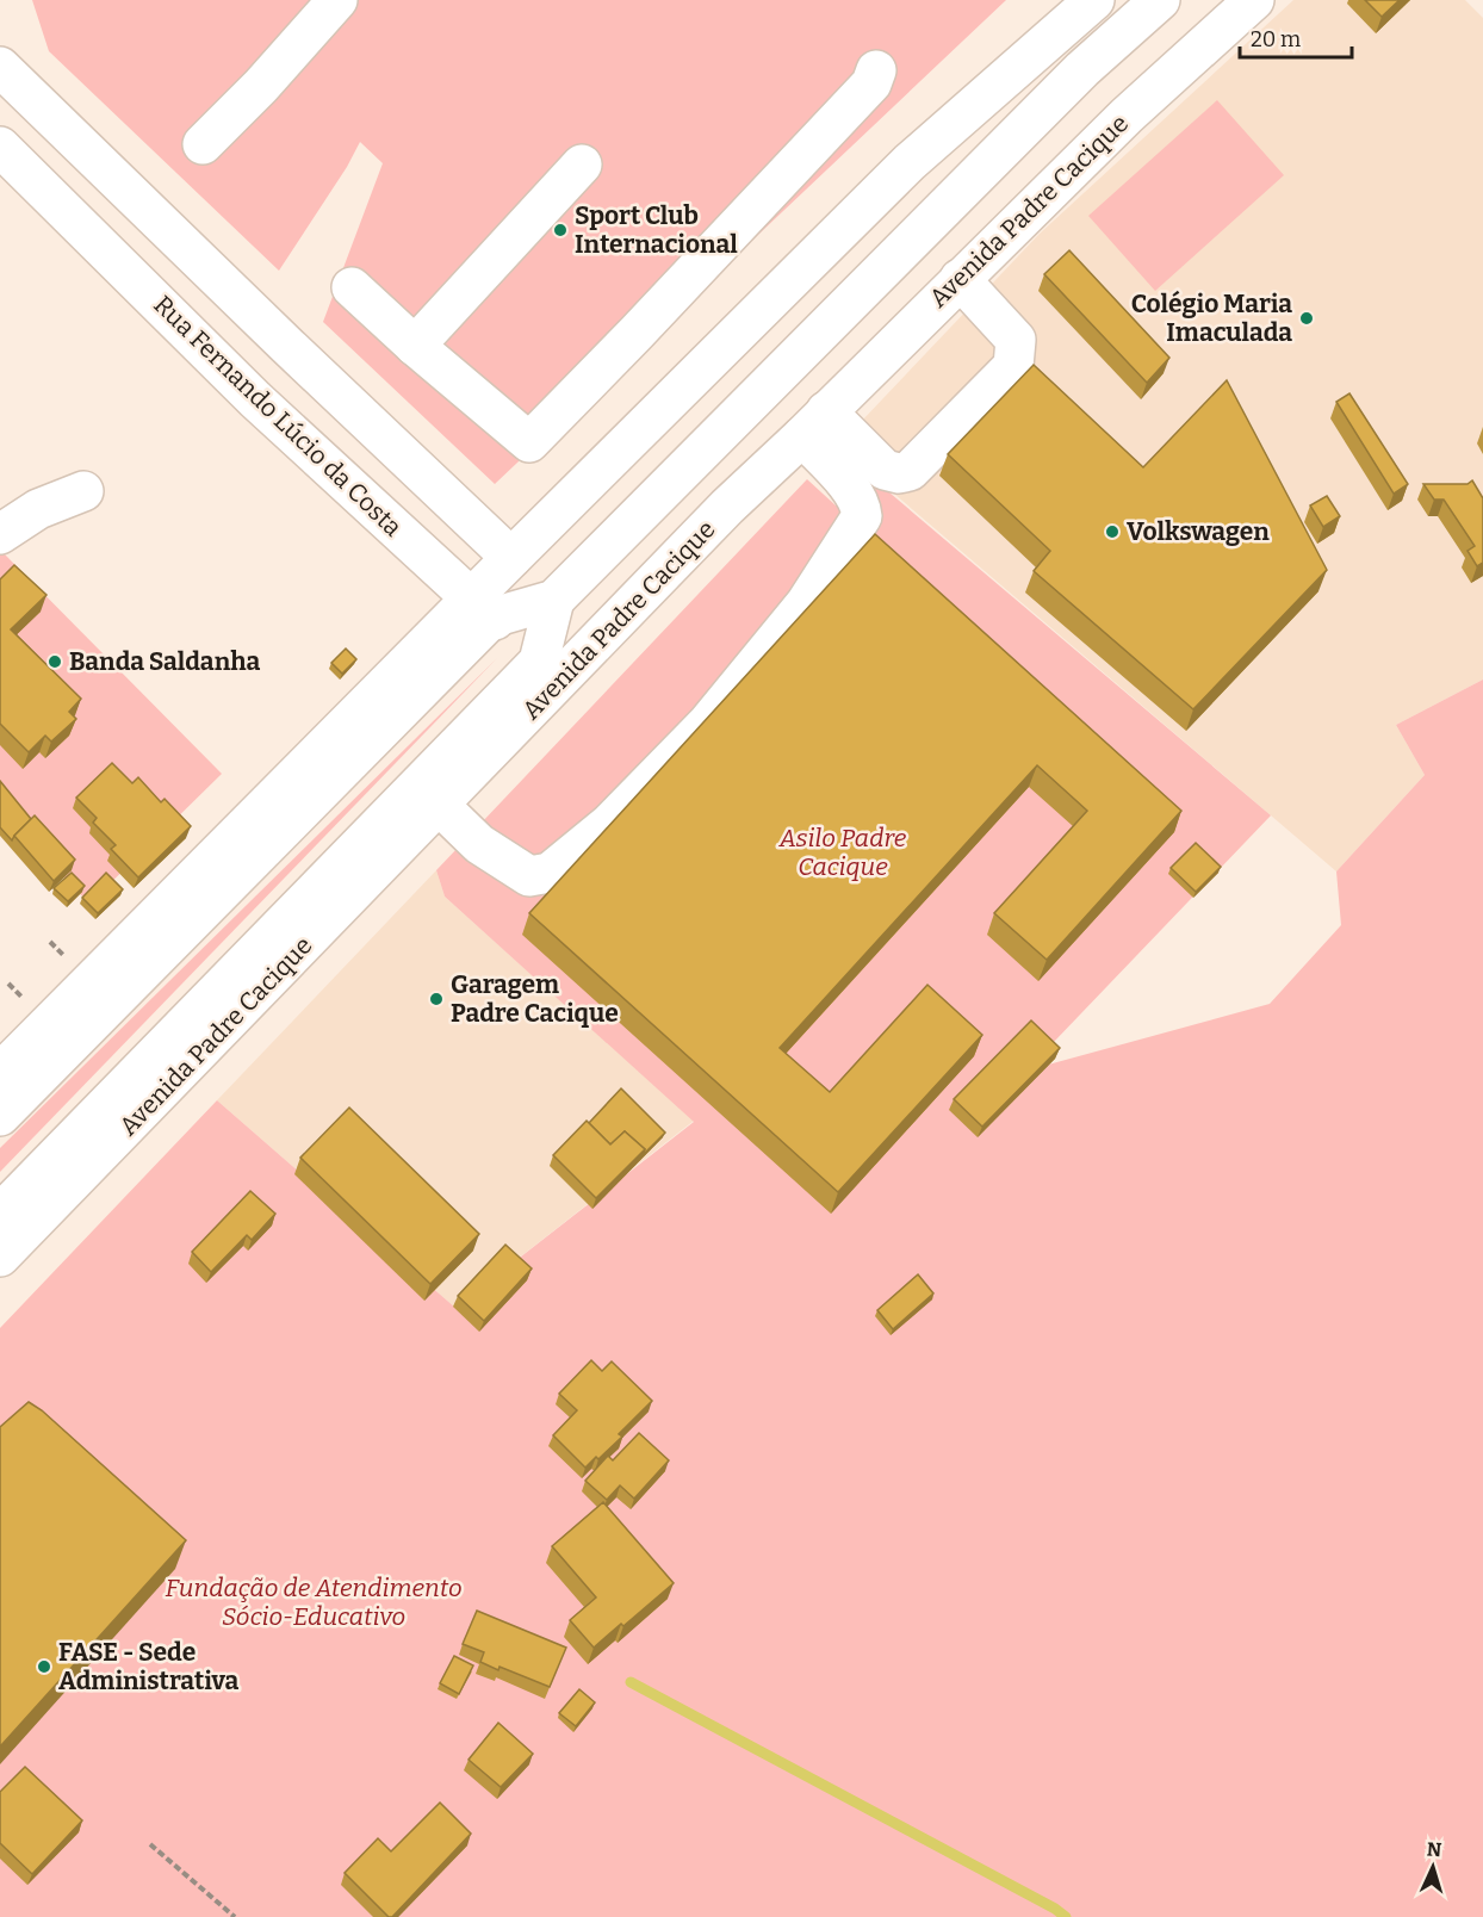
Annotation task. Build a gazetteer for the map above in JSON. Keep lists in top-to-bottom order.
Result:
{
  "streets": {
    "main road": ["Avenida Padre Cacique", "Rua Fernando Lúcio da Costa"]
  },
  "crossings": [
    ["Avenida Padre Cacique", "Rua Fernando Lúcio da Costa"]
  ],
  "parks": ["Asilo Padre Cacique", "Fundação de Atendimento Sócio-Educativo"],
  "places": [
    "Sport Club Internacional",
    "Colégio Maria Imaculada",
    "Volkswagen",
    "Banda Saldanha",
    "Garagem Padre Cacique",
    "FASE - Sede Administrativa"
  ],
  "scale_bar": "20 m",
  "north": "top"
}
